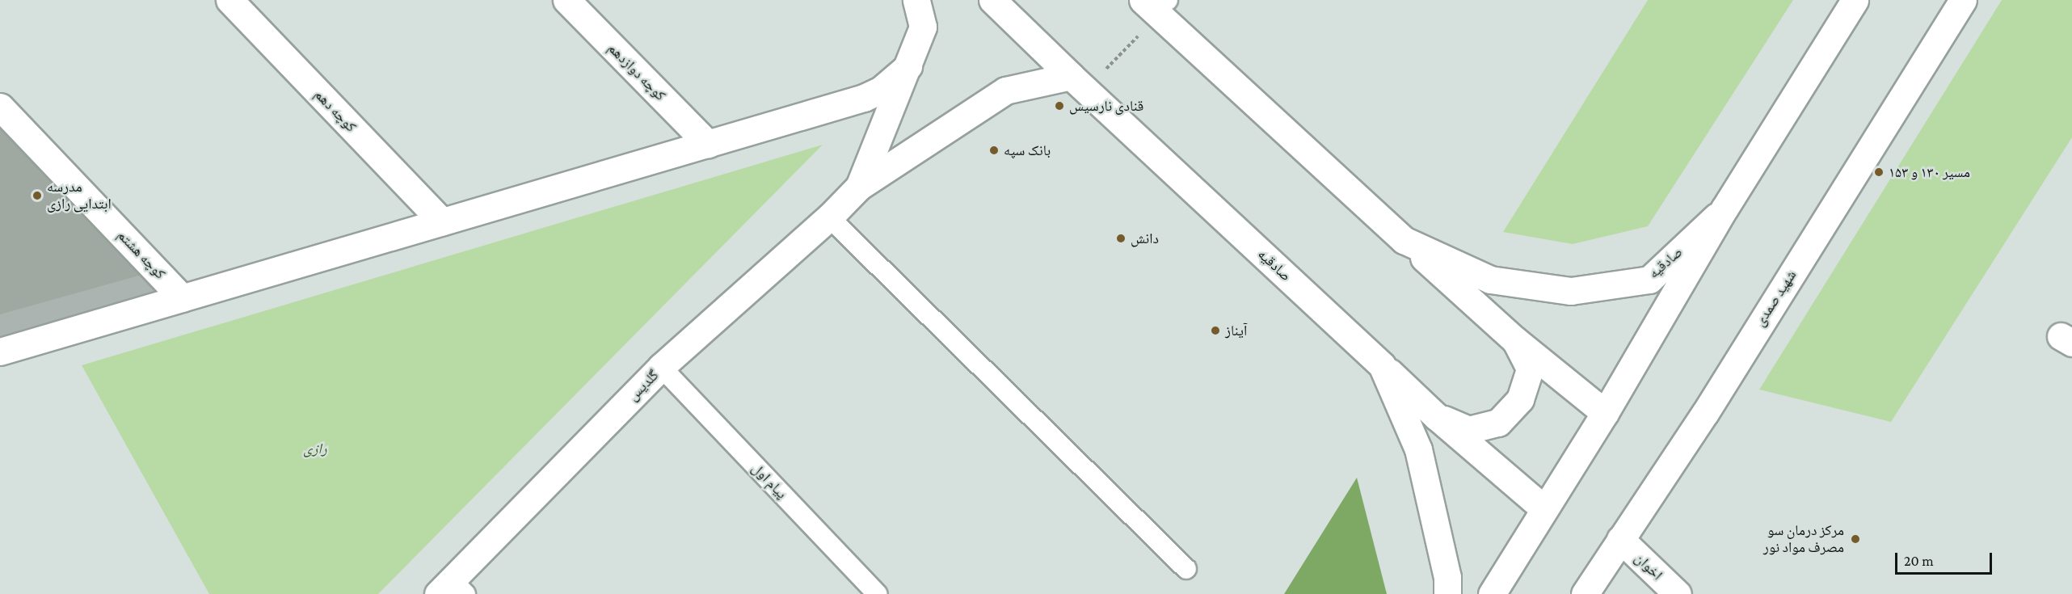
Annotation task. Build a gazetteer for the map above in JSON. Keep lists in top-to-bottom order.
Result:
{
  "streets": {
    "main road": [
      "کوچه دوازدهم",
      "کوچه دهم",
      "کوچه هشتم",
      "صادقیه",
      "شهید صمدی",
      "گلدیس",
      "اخوان"
    ],
    "lane": ["پیام اول"]
  },
  "crossings": [
    ["شهید صمدی", "اخوان"],
    ["گلدیس", "پیام اول"]
  ],
  "parks": ["رازی"],
  "places": [
    "قنادی نارسیس",
    "بانک سپه",
    "مسیر ۱۳۰ و ۱۵۳",
    "مدرسه ابتدایی رازی",
    "دانش",
    "آیناز",
    "مرکز درمان سو مصرف مواد نور"
  ],
  "scale_bar": "20 m"
}
